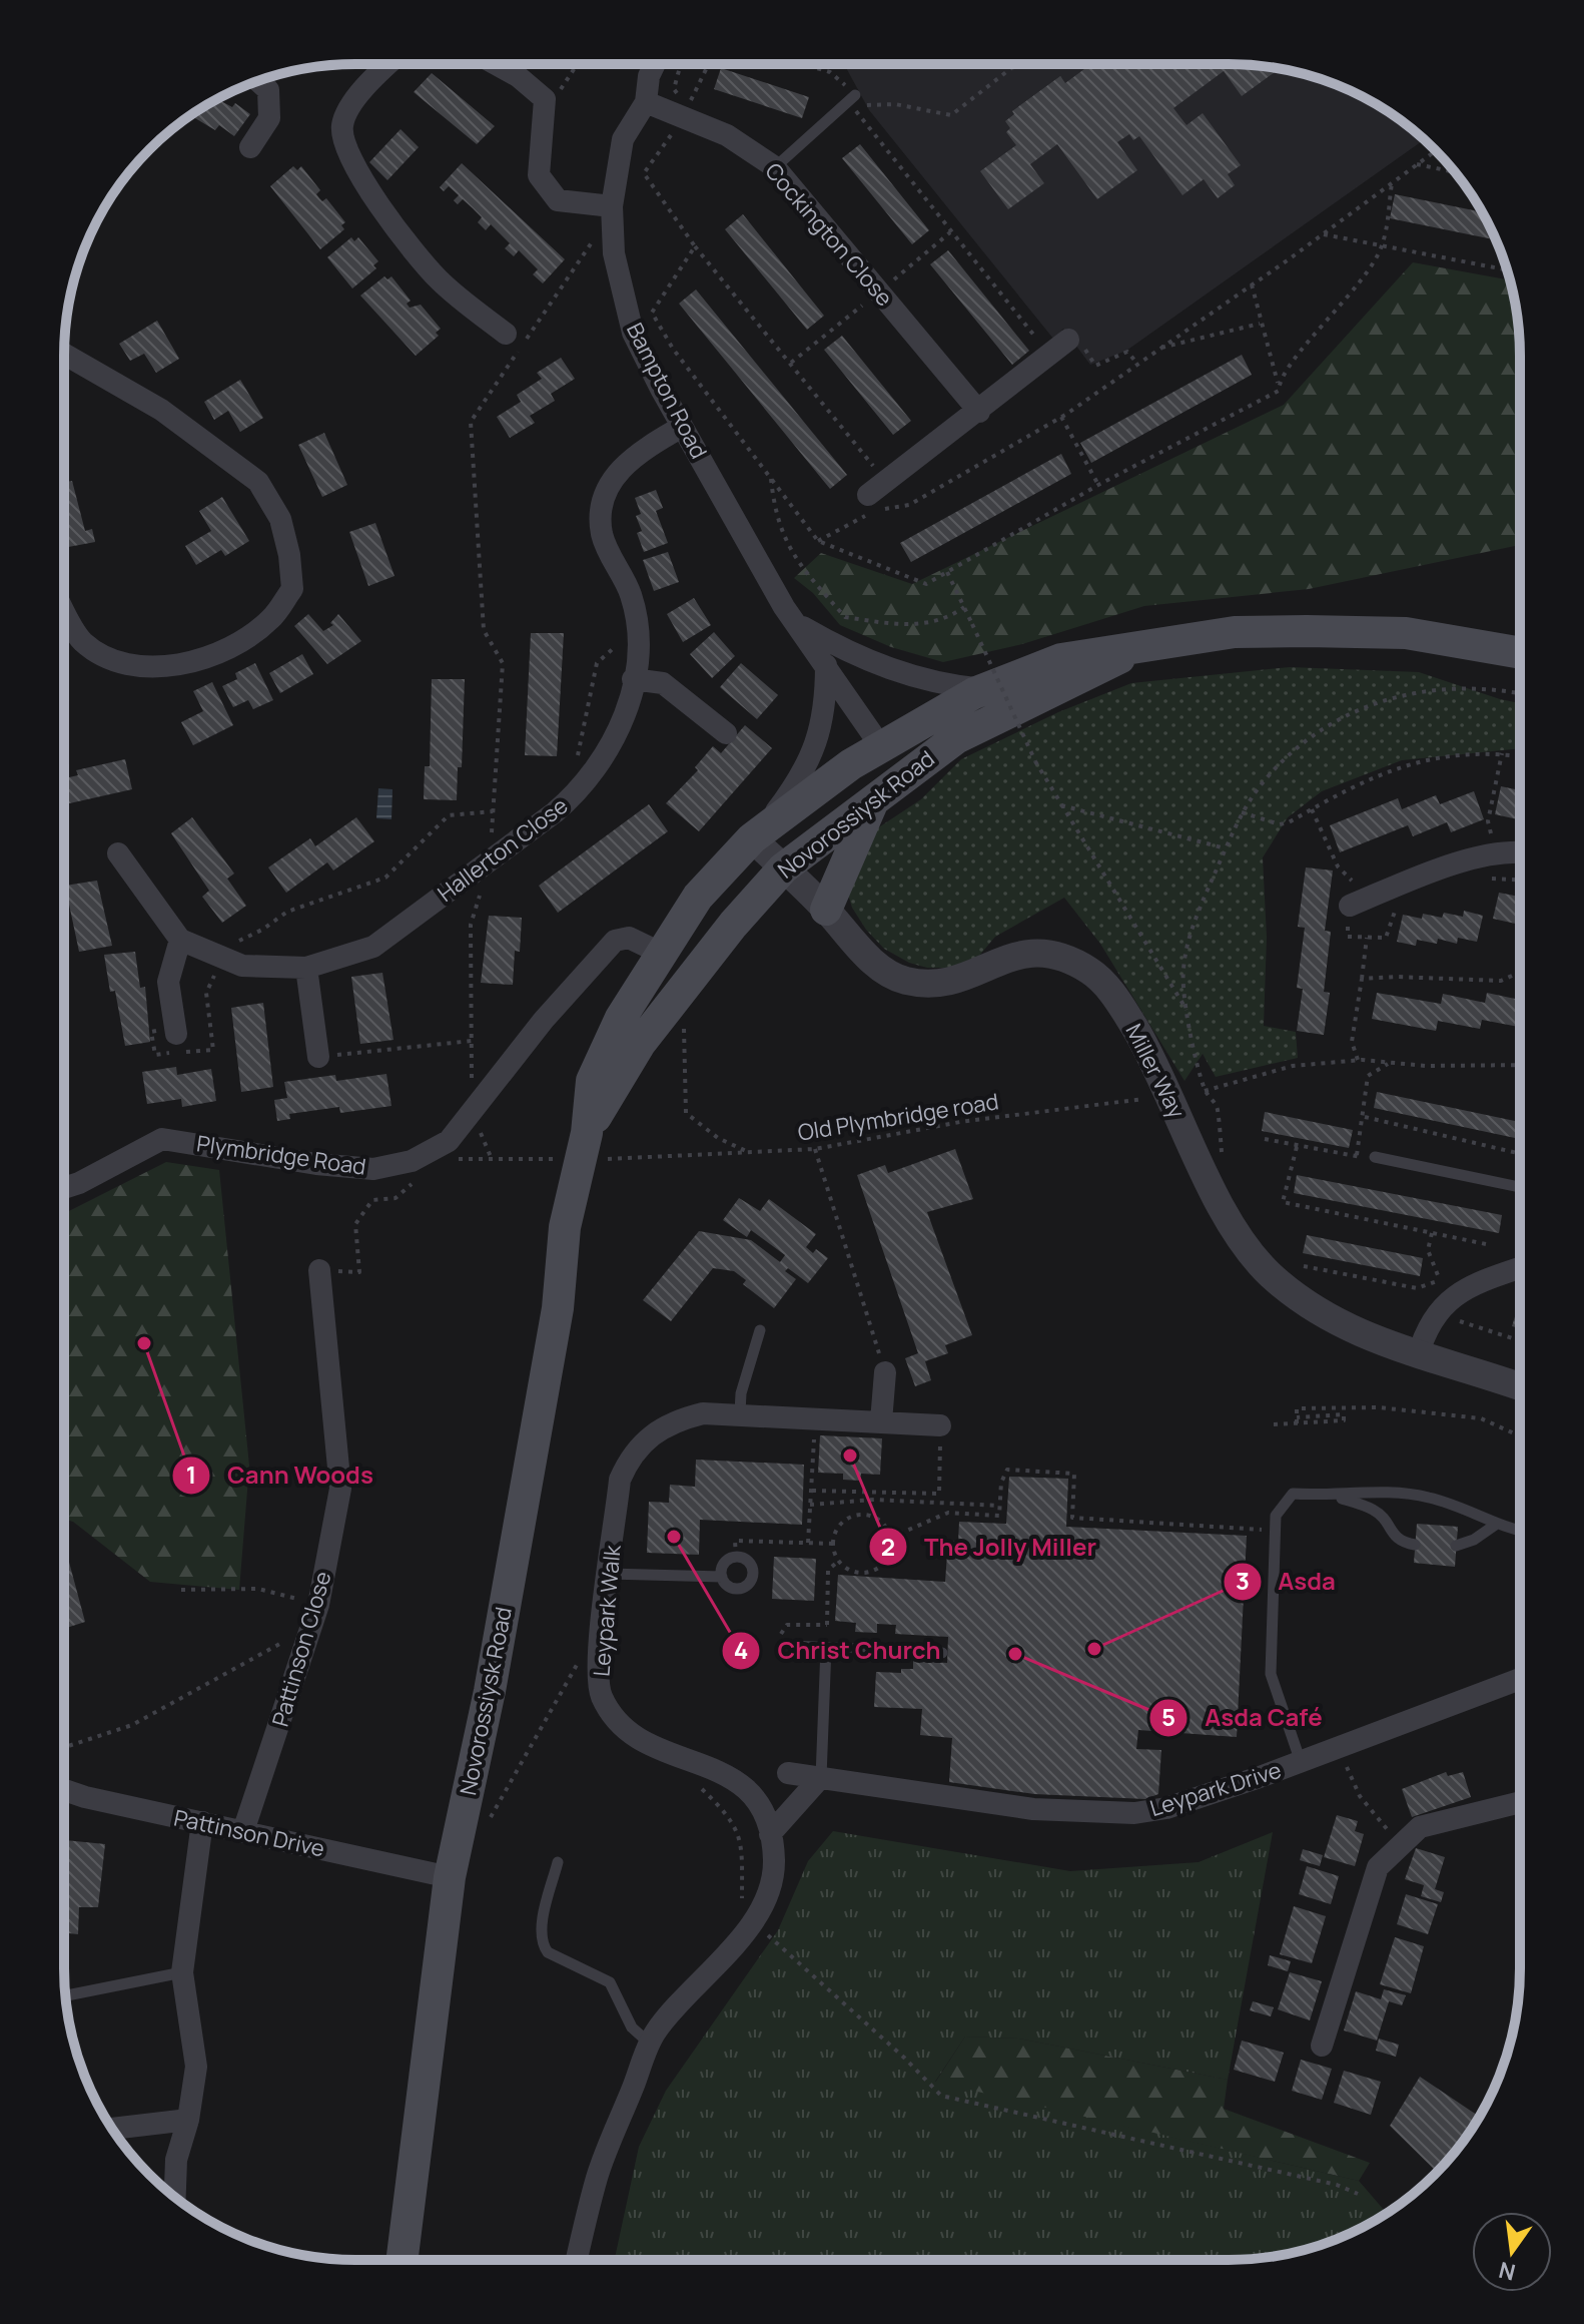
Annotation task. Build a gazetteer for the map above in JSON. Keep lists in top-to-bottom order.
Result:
{
  "streets": {
    "main road": ["Novorossiysk Road"],
    "street": [
      "Cockington Close",
      "Bampton Road",
      "Hallerton Close",
      "Miller Way",
      "Plymbridge Road",
      "Leypark Walk",
      "Pattinson Close",
      "Leypark Drive",
      "Pattinson Drive"
    ],
    "path": ["Old Plymbridge road"]
  },
  "crossings": [
    ["Cockington Close", "Bampton Road"],
    ["Bampton Road", "Novorossiysk Road"],
    ["Bampton Road", "Hallerton Close"],
    ["Novorossiysk Road", "Miller Way"],
    ["Novorossiysk Road", "Old Plymbridge road"],
    ["Novorossiysk Road", "Plymbridge Road"],
    ["Novorossiysk Road", "Pattinson Drive"],
    ["Pattinson Close", "Pattinson Drive"]
  ],
  "places": [
    "Cann Woods",
    "The Jolly Miller",
    "Christ Church",
    "Asda",
    "Asda Café"
  ],
  "north": "bottom"
}
